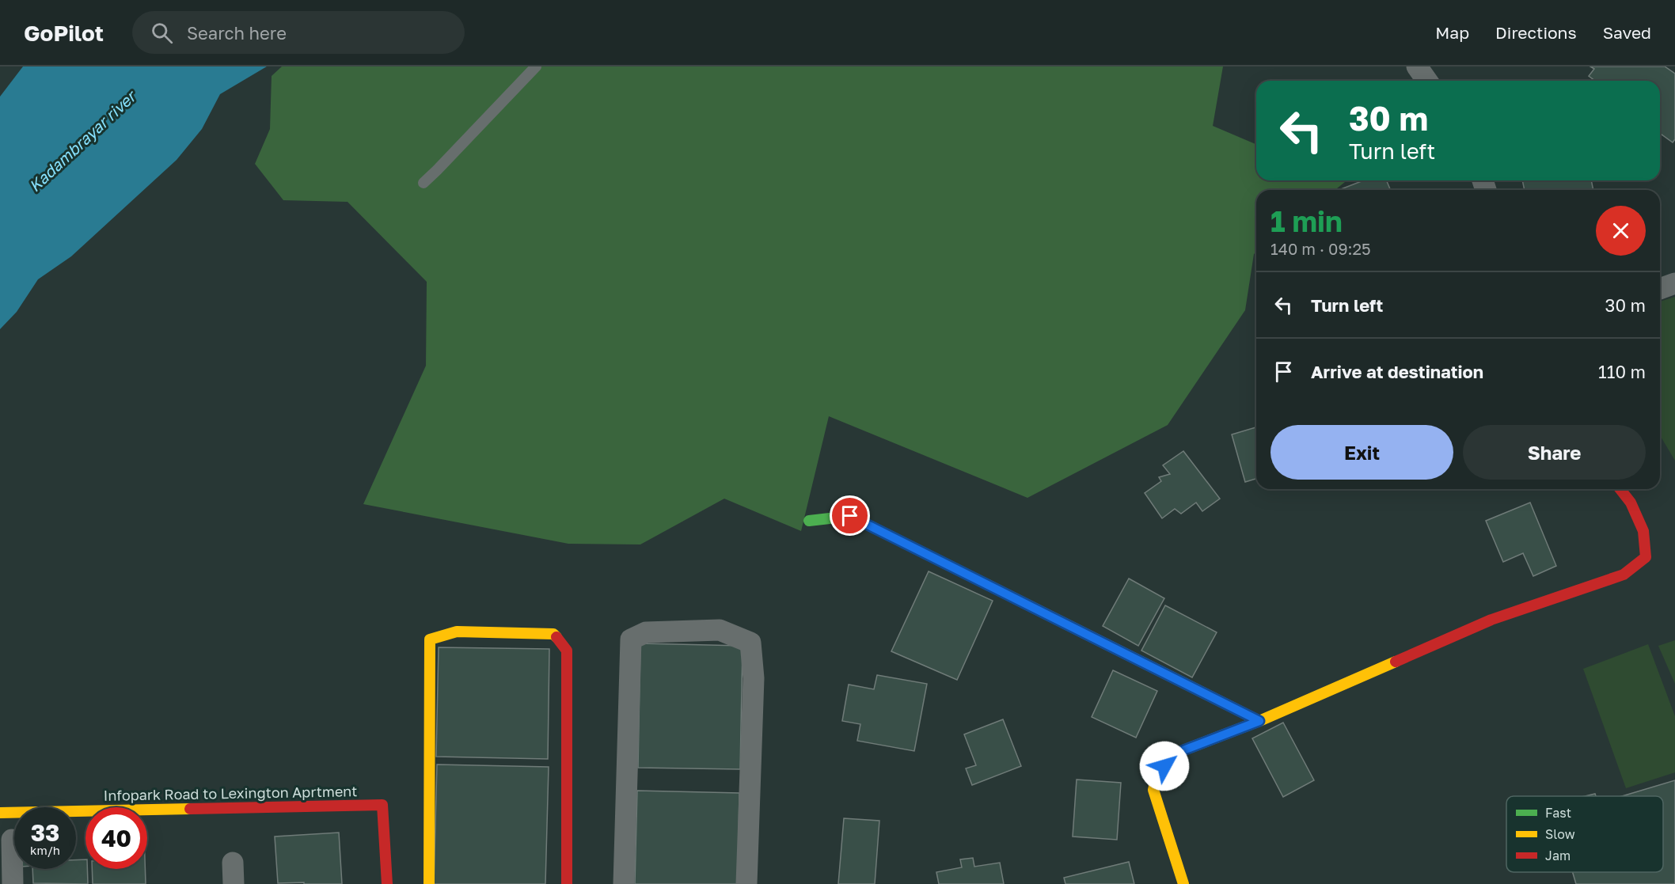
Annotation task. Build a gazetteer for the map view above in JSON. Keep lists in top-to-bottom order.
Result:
{
  "streets": {
    "street": ["Infopark Road to Lexington Aprtment"]
  },
  "water": ["Kadambrayar river"],
  "legend": ["Fast", "Slow", "Jam"],
  "page": {
    "header": "GoPilot",
    "search": "Search here",
    "nav": ["Map", "Directions", "Saved"],
    "turn": ["30 m", "Turn left"],
    "heading": ["1 min", "140 m · 09:25"],
    "list": [
      {
        "name": "Turn left",
        "value": "30 m"
      },
      {
        "name": "Arrive at destination",
        "value": "110 m"
      }
    ],
    "buttons": ["Exit", "Share"],
    "speed": "33 km/h",
    "limit": "40"
  }
}
